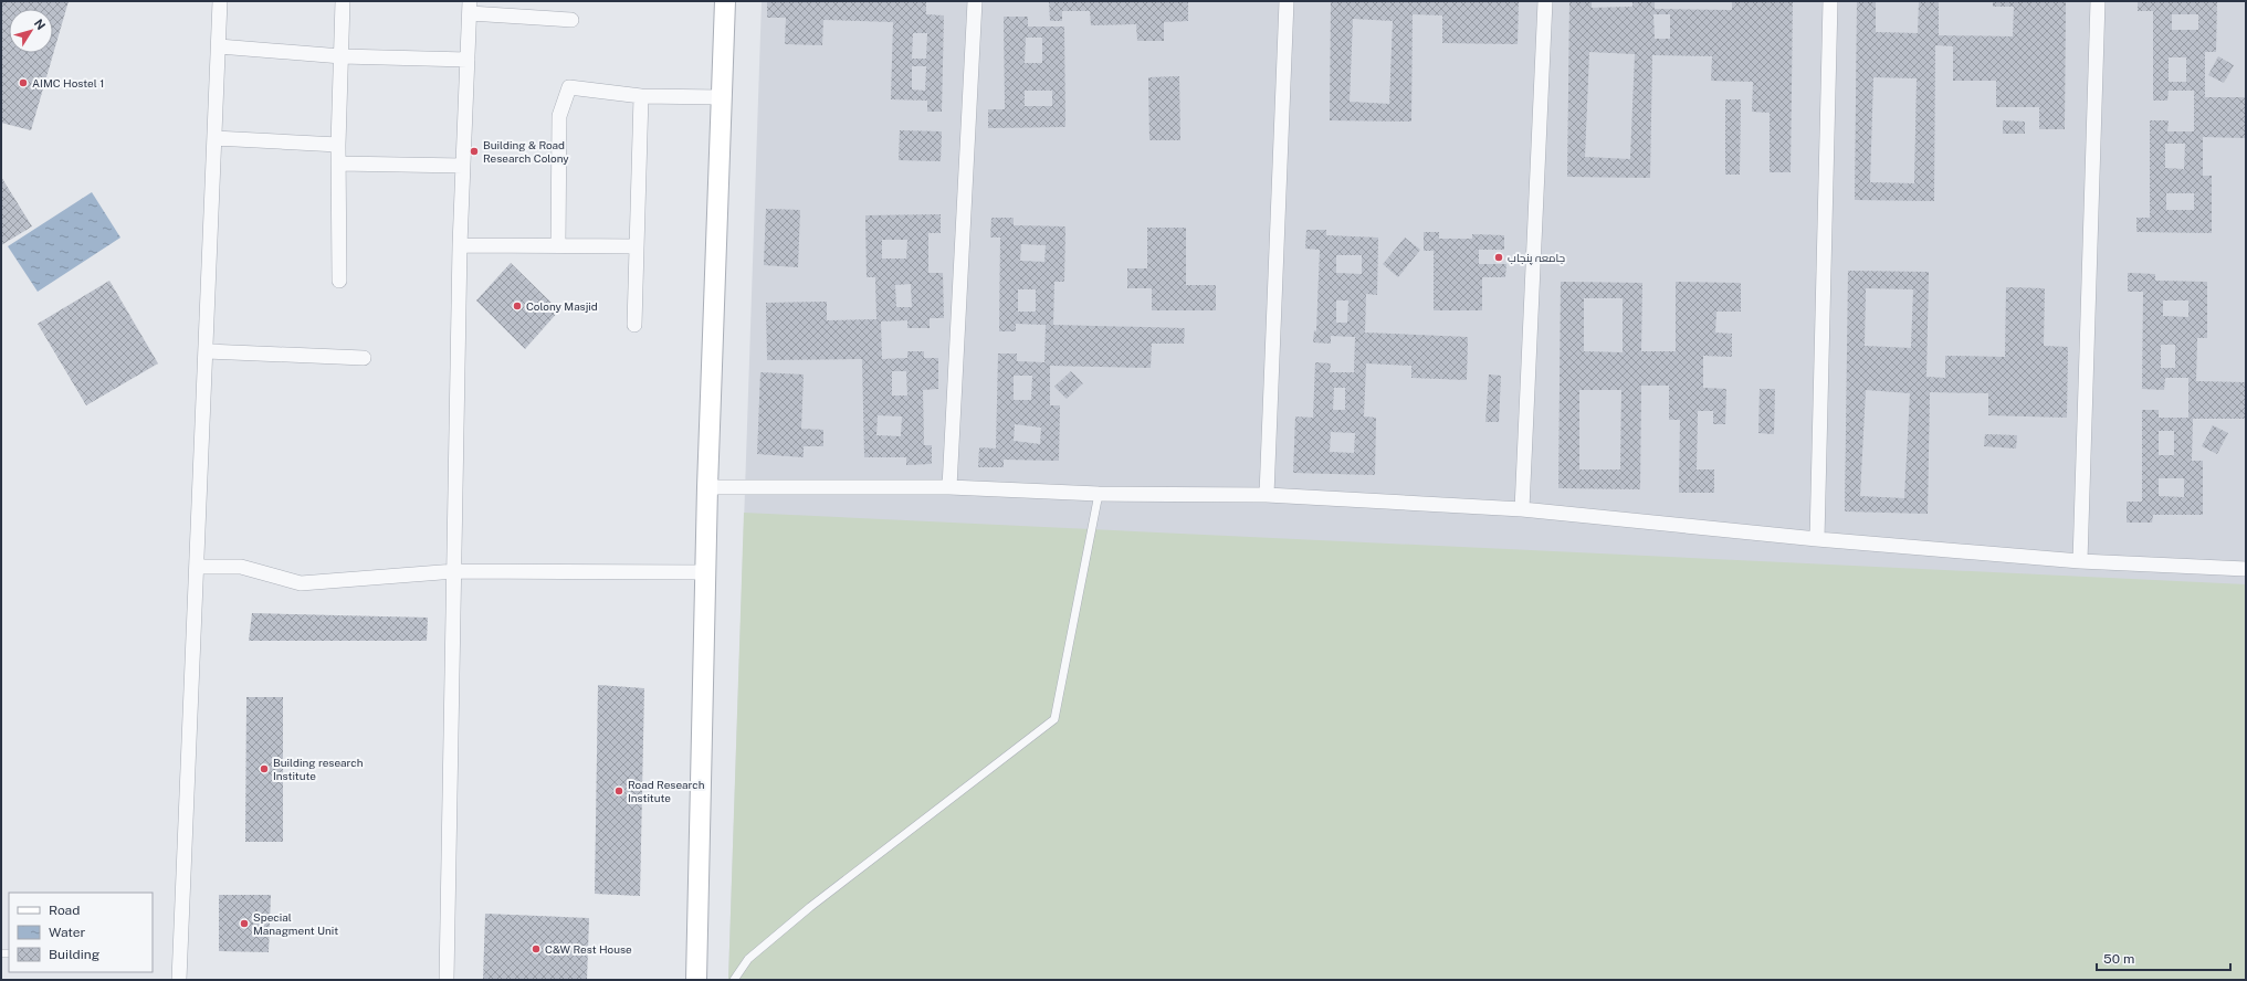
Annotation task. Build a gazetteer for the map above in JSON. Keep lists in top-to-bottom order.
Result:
{
  "places": [
    "AIMC Hostel 1",
    "Building & Road Research Colony",
    "جامعہ پنجاب",
    "Colony Masjid",
    "Building research Institute",
    "Road Research Institute",
    "Special Managment Unit",
    "C&W Rest House"
  ],
  "legend": ["Road", "Water", "Building"],
  "scale_bar": "50 m",
  "north": "top right"
}
